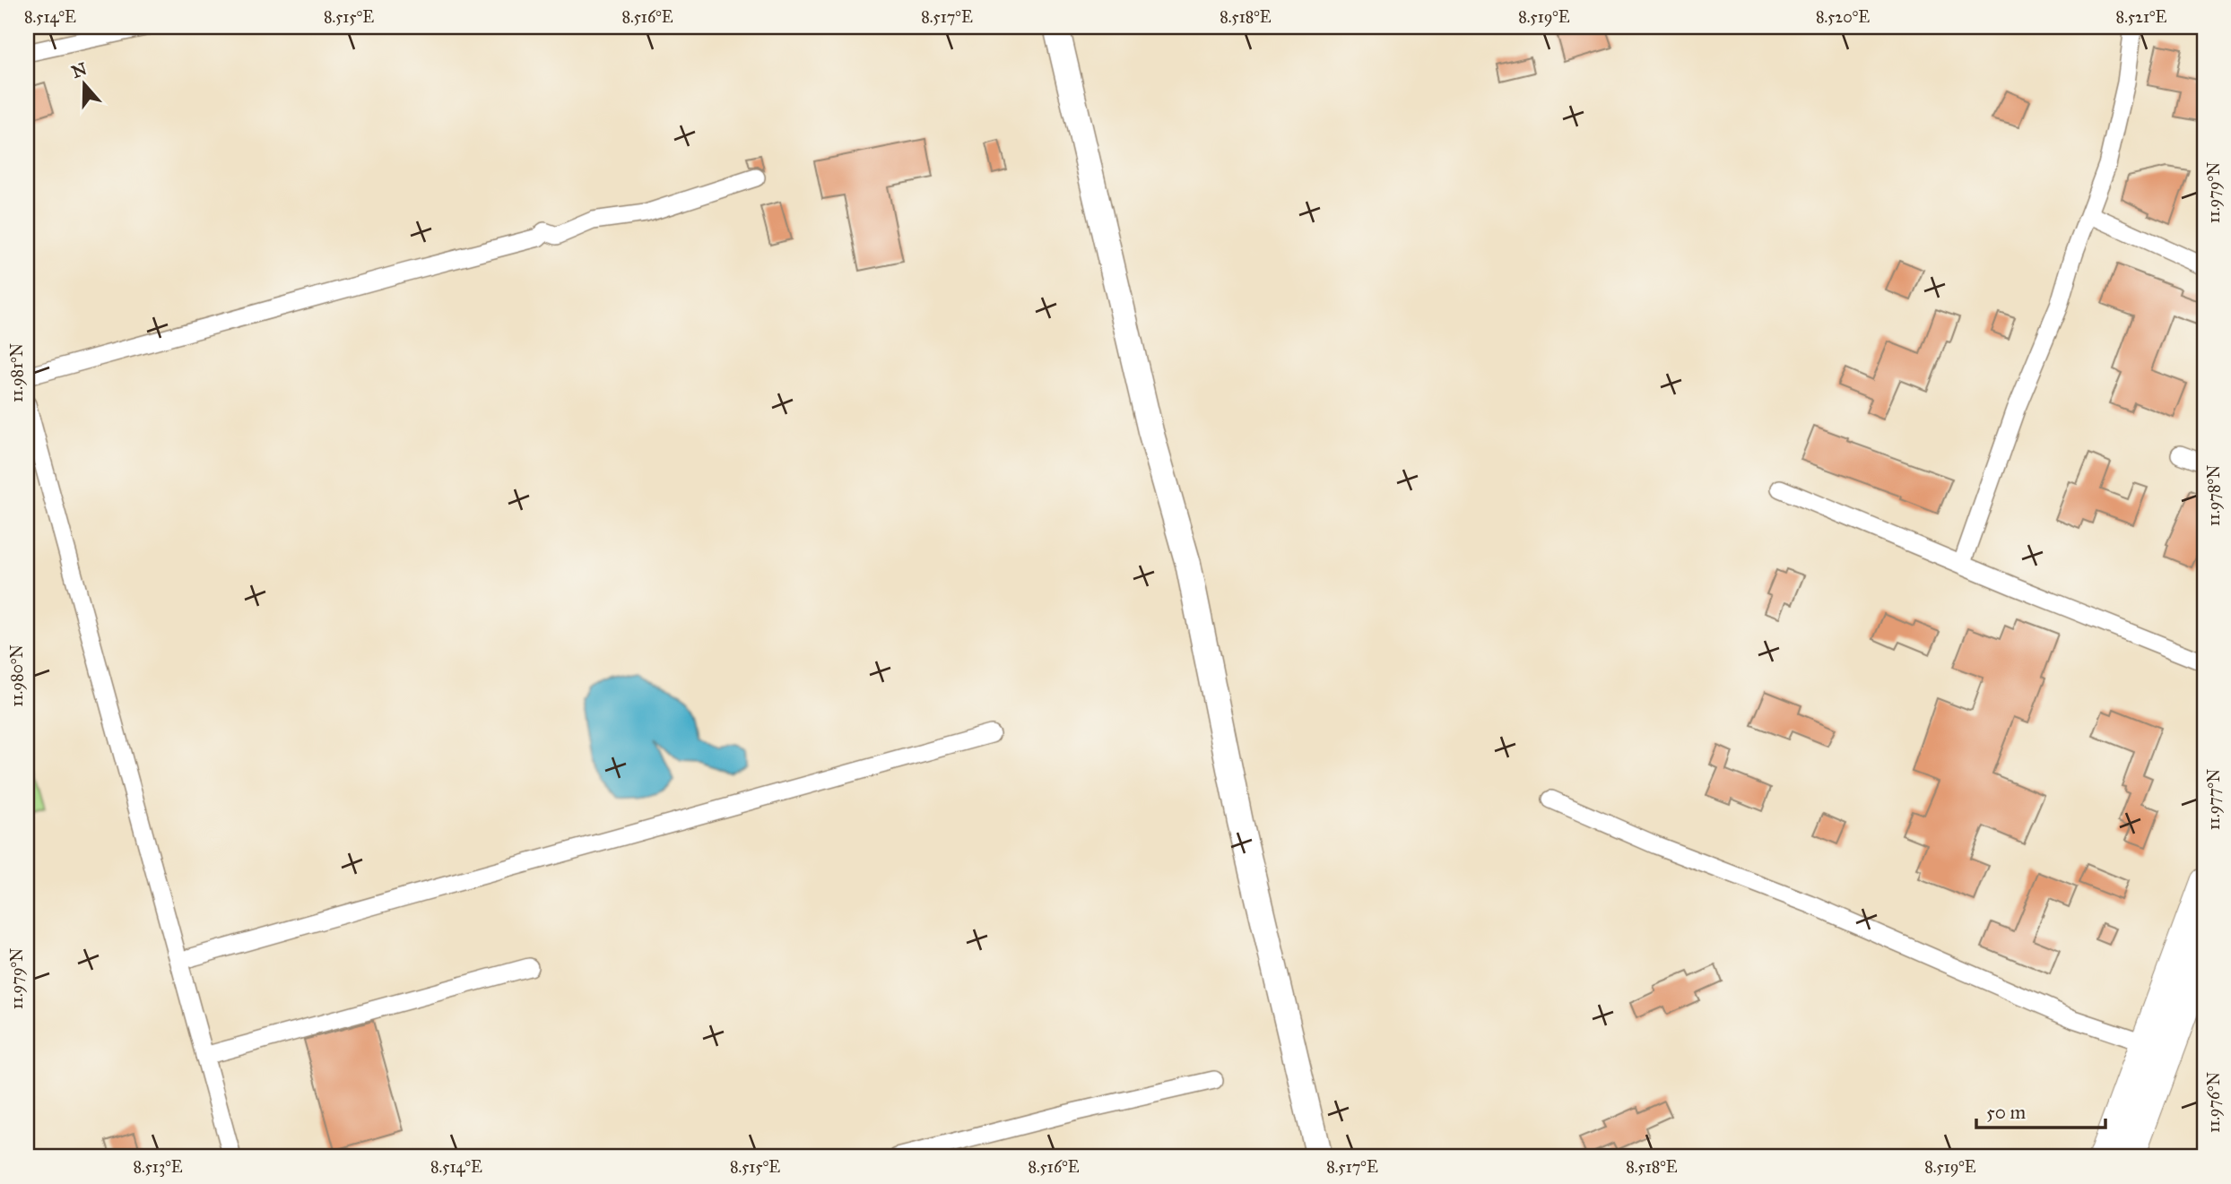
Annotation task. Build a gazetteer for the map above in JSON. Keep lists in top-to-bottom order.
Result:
{
  "scale_bar": "50 m",
  "north": "top",
  "coordinates": [
    "8.514°E",
    "8.515°E",
    "8.516°E",
    "8.517°E",
    "8.518°E",
    "8.519°E",
    "8.520°E",
    "8.521°E",
    "11.979°N",
    "11.981°N",
    "11.978°N",
    "11.980°N",
    "11.977°N",
    "11.976°N",
    "8.513°E"
  ]
}
